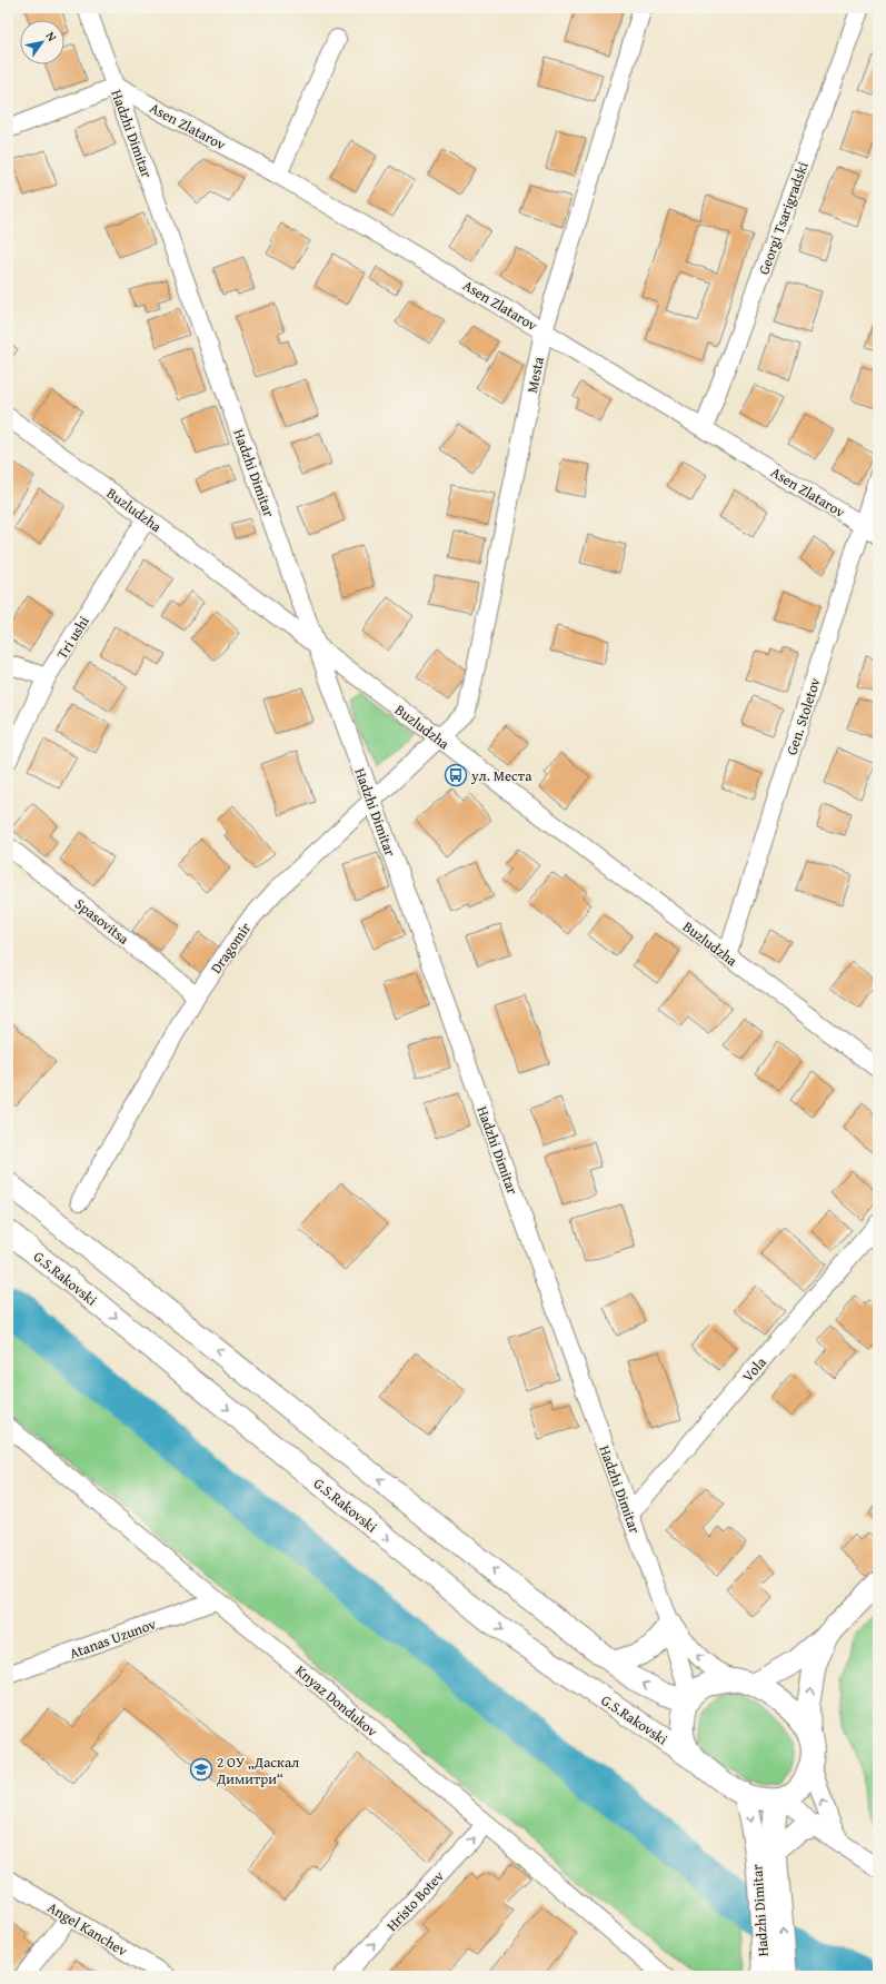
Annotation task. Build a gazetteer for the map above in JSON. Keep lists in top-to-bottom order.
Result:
{
  "streets": {
    "street": [
      "Asen Zlatarov",
      "Hadzhi Dimitar",
      "Georgi Tsarigradski",
      "Mesta",
      "Buzludzha",
      "Tri ushi",
      "Gen. Stoletov",
      "Spasovitsa",
      "Dragomir",
      "G.S.Rakovski",
      "Vola",
      "Atanas Uzunov",
      "Knyaz Dondukov",
      "Hristo Botev",
      "Angel Kanchev"
    ]
  },
  "crossings": [
    ["Asen Zlatarov", "Hadzhi Dimitar"],
    ["Asen Zlatarov", "Georgi Tsarigradski"],
    ["Asen Zlatarov", "Mesta"],
    ["Asen Zlatarov", "Gen. Stoletov"],
    ["Hadzhi Dimitar", "Buzludzha"],
    ["Hadzhi Dimitar", "Dragomir"],
    ["Hadzhi Dimitar", "G.S.Rakovski"],
    ["Hadzhi Dimitar", "Vola"],
    ["Mesta", "Buzludzha"],
    ["Mesta", "Dragomir"],
    ["Buzludzha", "Tri ushi"],
    ["Buzludzha", "Gen. Stoletov"],
    ["Buzludzha", "Dragomir"],
    ["Spasovitsa", "Dragomir"],
    ["Atanas Uzunov", "Knyaz Dondukov"],
    ["Knyaz Dondukov", "Hristo Botev"]
  ],
  "one_way": ["Hristo Botev"],
  "places": {
    "bus stop": ["ул. Места"],
    "school or university": ["2 ОУ „Даскал Димитри“"]
  },
  "north": "top right"
}
